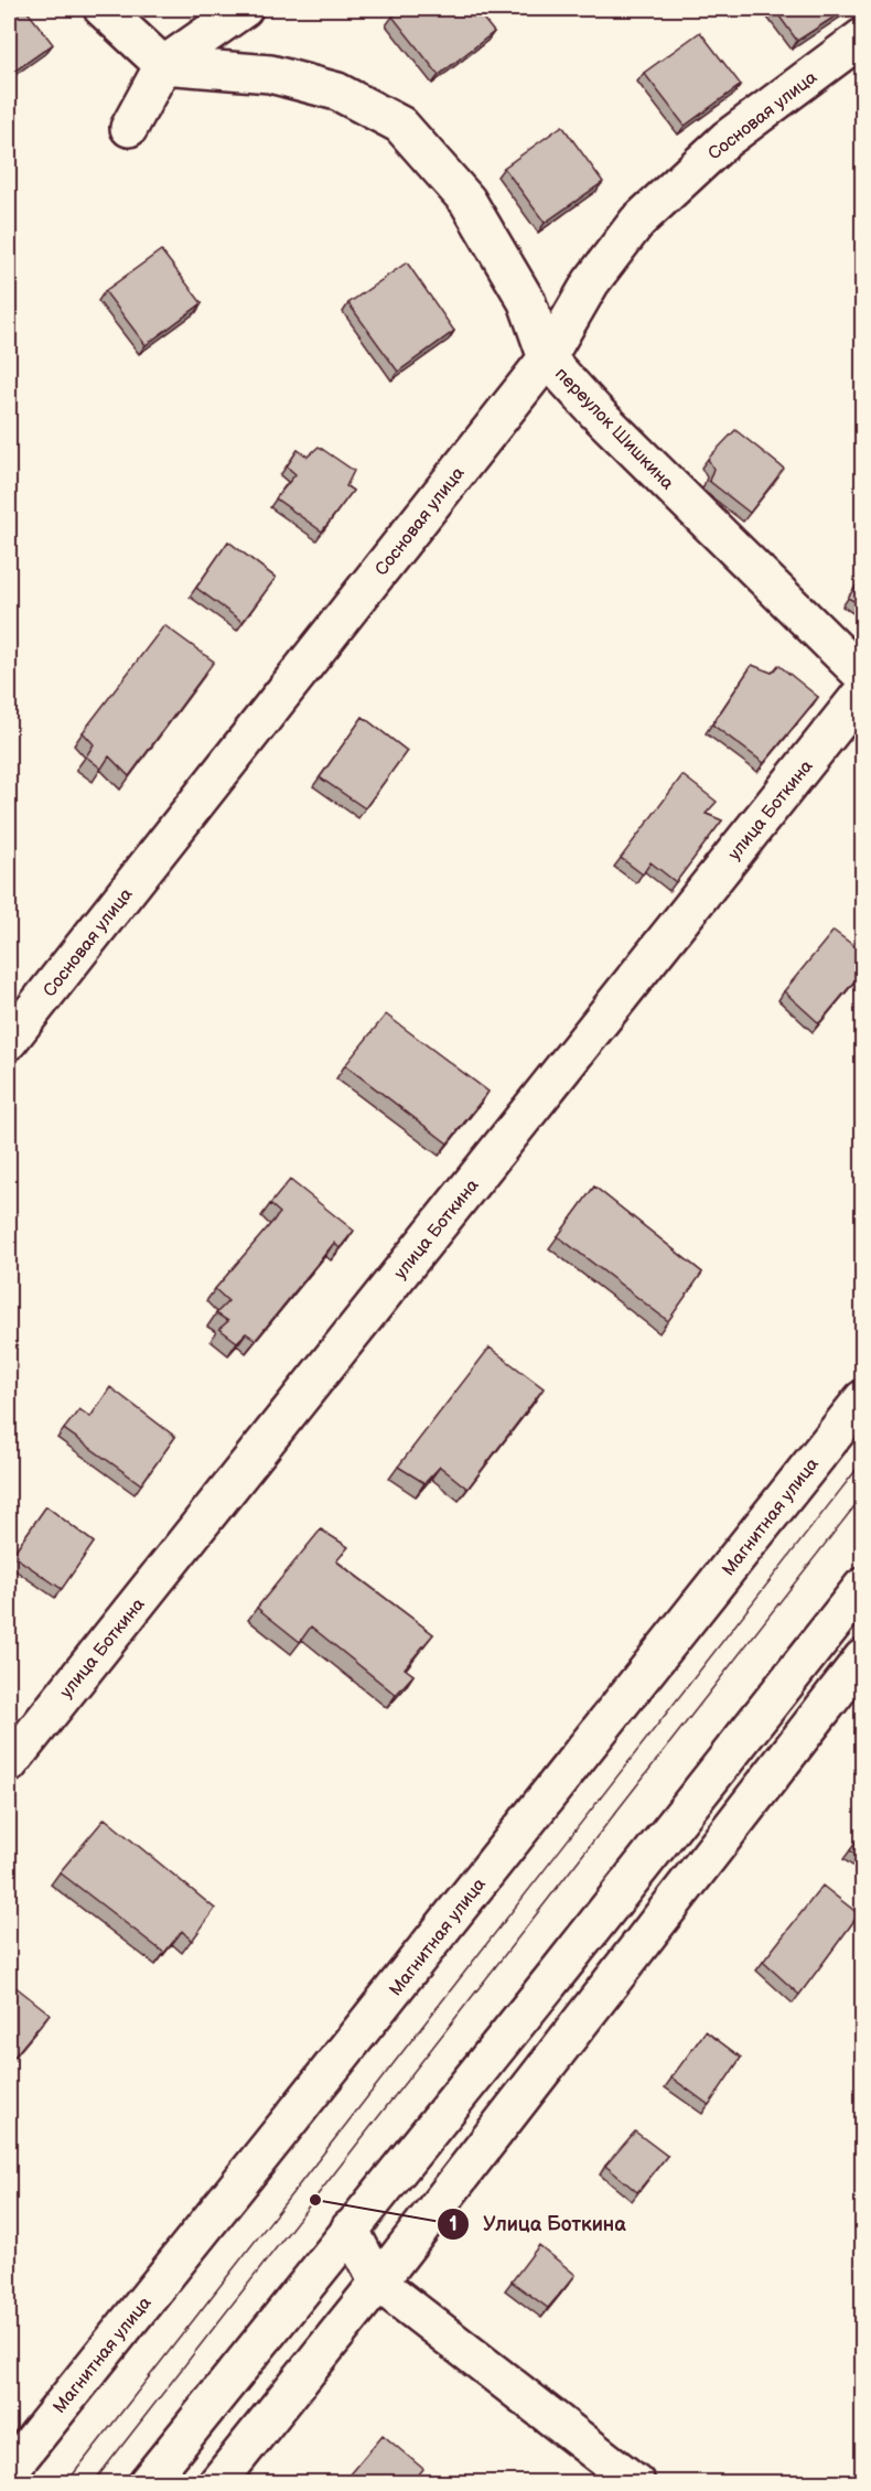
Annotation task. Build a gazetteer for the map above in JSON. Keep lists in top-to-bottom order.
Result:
{
  "streets": {
    "street": [
      "Сосновая улица",
      "переулок Шишкина",
      "улица Боткина",
      "Магнитная улица"
    ]
  },
  "crossings": [
    ["Сосновая улица", "переулок Шишкина"]
  ],
  "places": ["Улица Боткина"]
}
